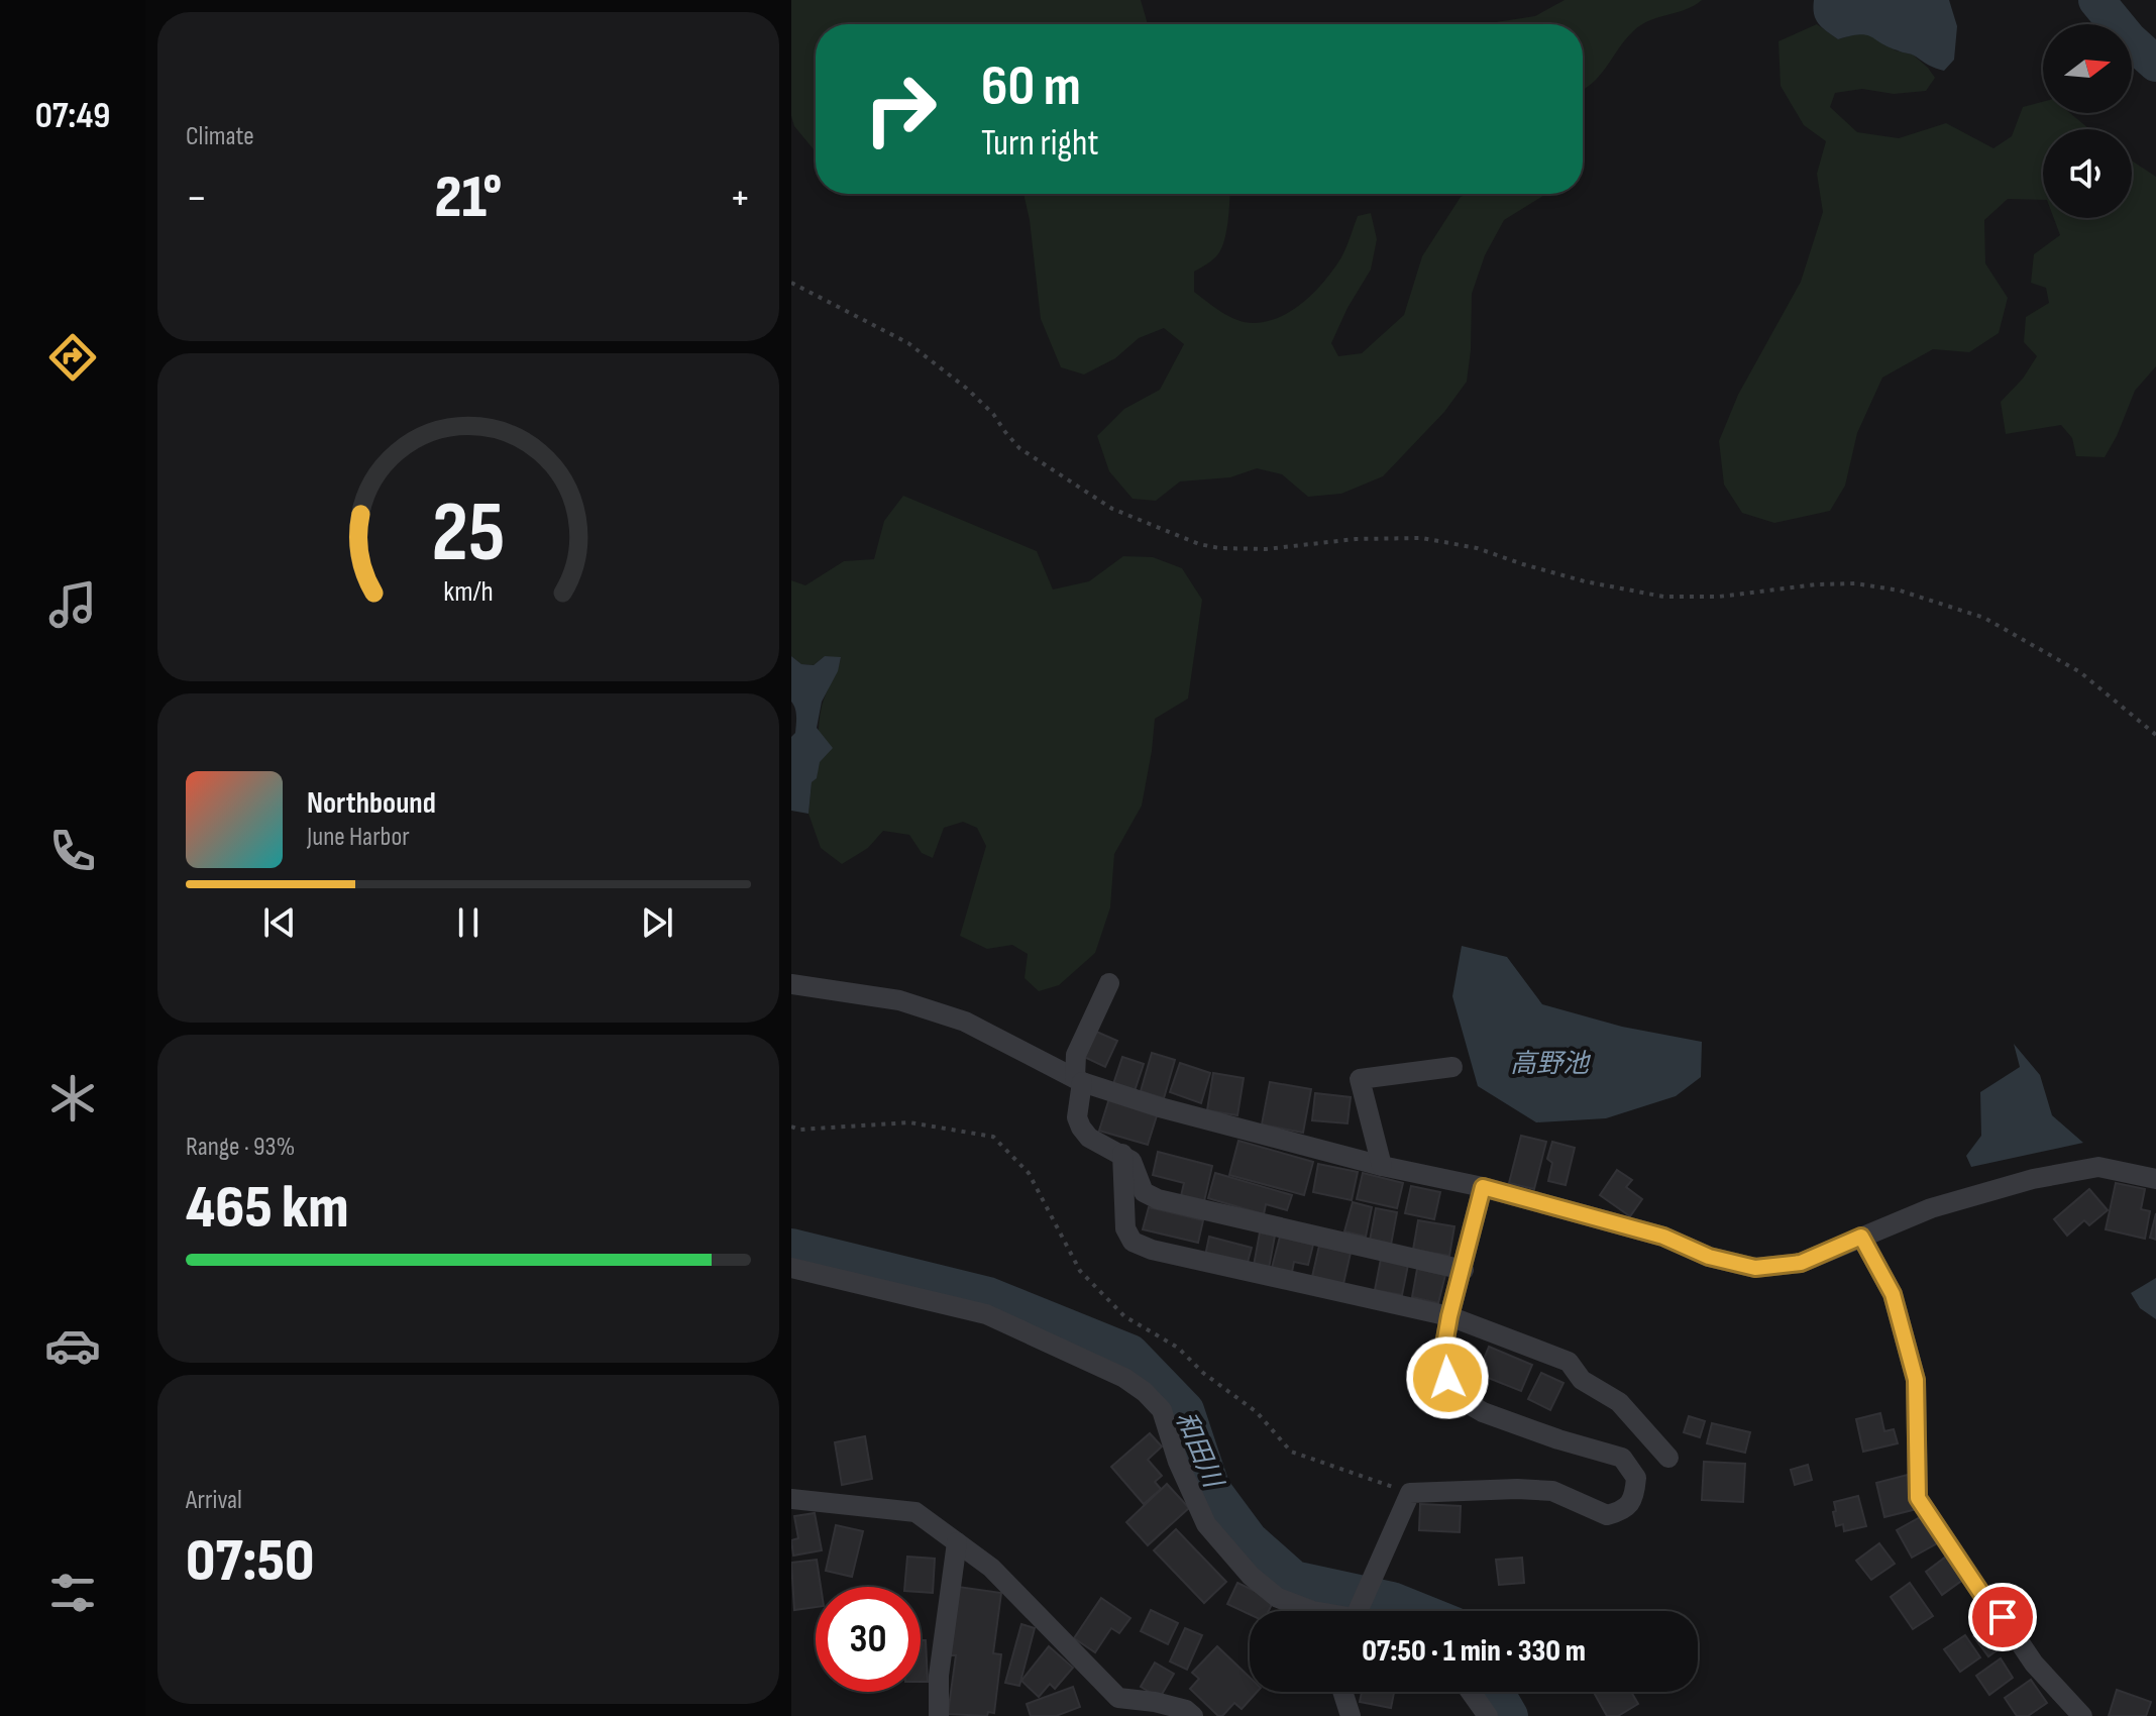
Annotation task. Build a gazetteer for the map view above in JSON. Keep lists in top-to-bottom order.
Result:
{
  "water": ["高野池", "和田川"],
  "north": "right",
  "page": {
    "tabs": "07:49",
    "tile": [
      "Climate",
      ["Range · 93%", "465 km"],
      ["Arrival", "07:50"]
    ],
    "turn": ["60 m", "Turn right"],
    "heat": ["−", "21°", "+"],
    "song": ["Northbound", "June Harbor"],
    "limit": "30",
    "trip": "07:50 · 1 min · 330 m",
    "gauge": ["25", "km/h"]
  }
}
